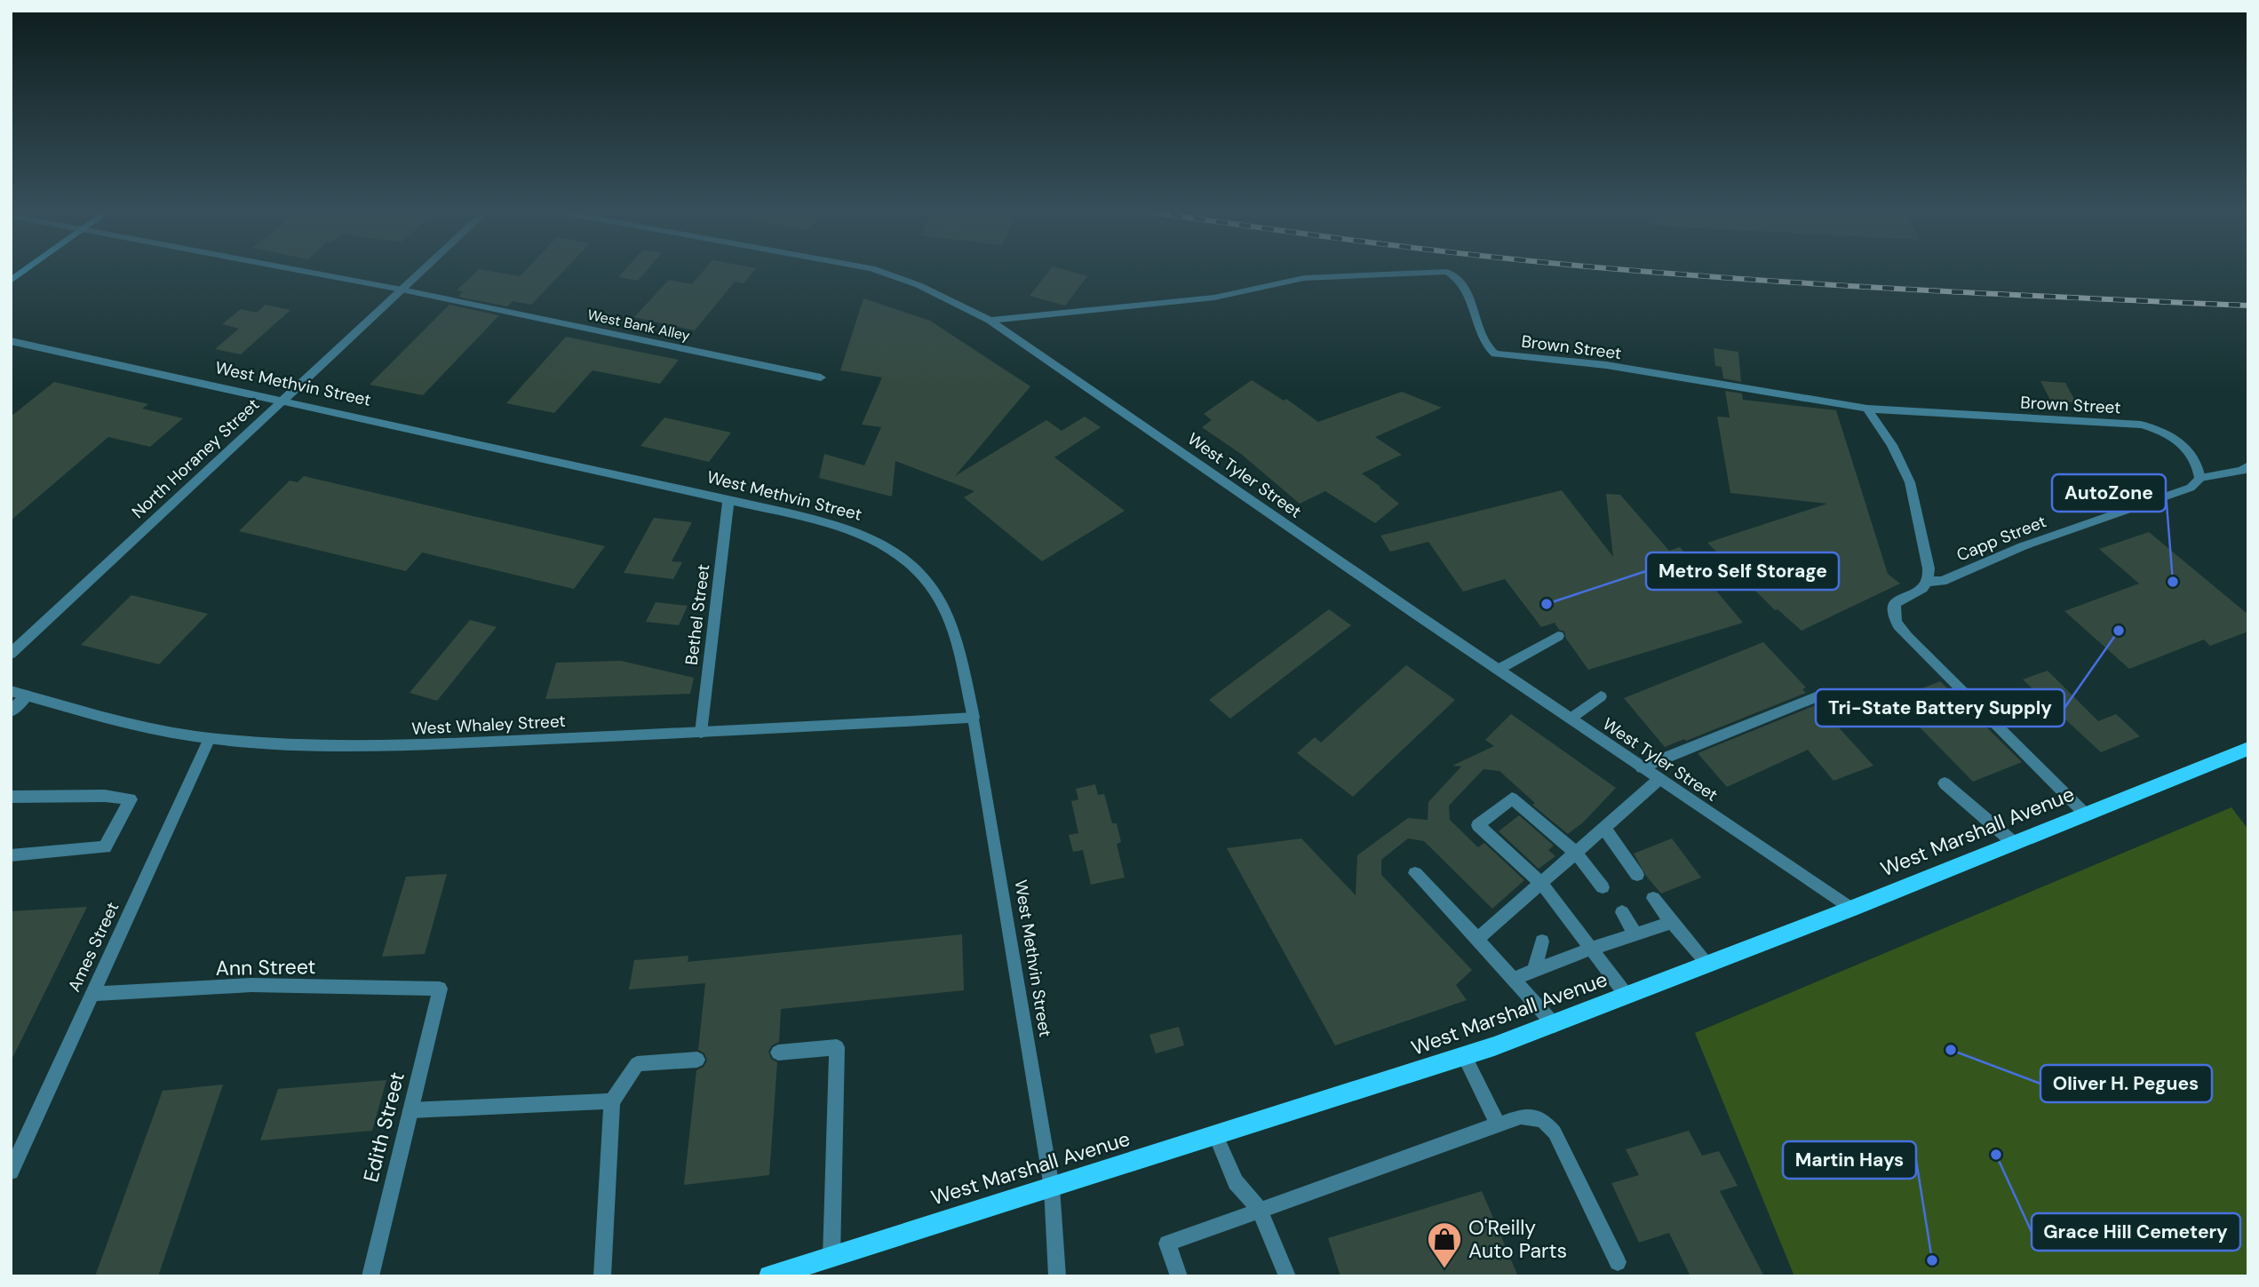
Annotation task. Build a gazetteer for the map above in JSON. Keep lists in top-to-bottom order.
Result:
{
  "streets": {
    "main road": ["West Marshall Avenue"],
    "street": [
      "West Bank Alley",
      "Brown Street",
      "West Methvin Street",
      "North Horaney Street",
      "West Tyler Street",
      "Capp Street",
      "Bethel Street",
      "West Whaley Street",
      "Ames Street",
      "Ann Street",
      "Edith Street"
    ]
  },
  "crossings": [
    ["West Bank Alley", "North Horaney Street"],
    ["Brown Street", "West Tyler Street"],
    ["Brown Street", "Capp Street"],
    ["West Methvin Street", "North Horaney Street"],
    ["West Methvin Street", "Bethel Street"],
    ["West Methvin Street", "West Whaley Street"],
    ["West Methvin Street", "West Marshall Avenue"],
    ["West Tyler Street", "West Marshall Avenue"],
    ["Bethel Street", "West Whaley Street"],
    ["West Whaley Street", "Ames Street"],
    ["Ames Street", "Ann Street"],
    ["Ann Street", "Edith Street"]
  ],
  "places": {
    "other": [
      "AutoZone",
      "Metro Self Storage",
      "Tri-State Battery Supply",
      "Oliver H. Pegues",
      "Grace Hill Cemetery",
      "Martin Hays"
    ],
    "shop": ["O'Reilly Auto Parts"]
  }
}
